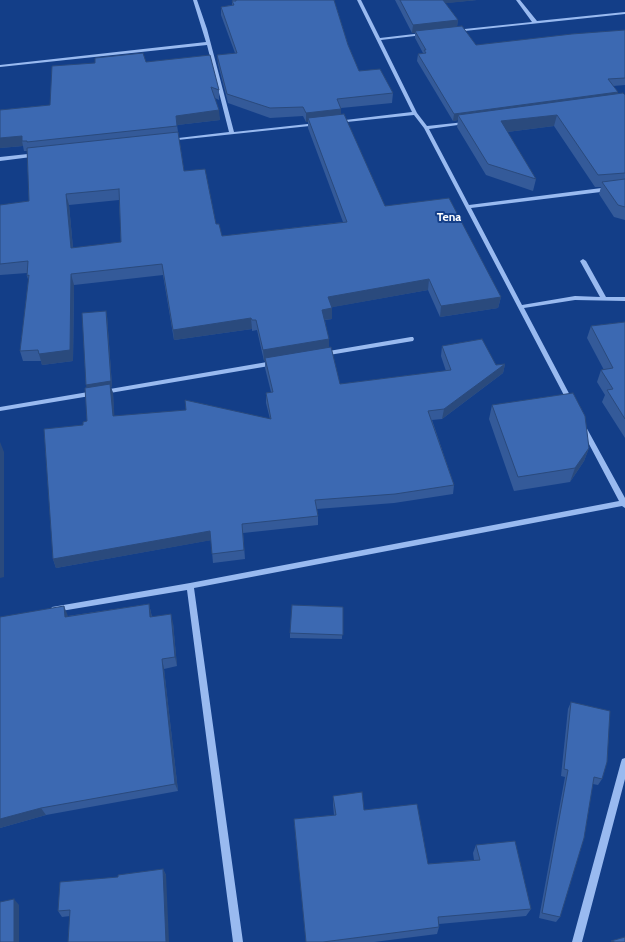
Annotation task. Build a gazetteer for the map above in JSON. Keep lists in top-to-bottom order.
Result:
{
  "districts": ["Tena"]
}
